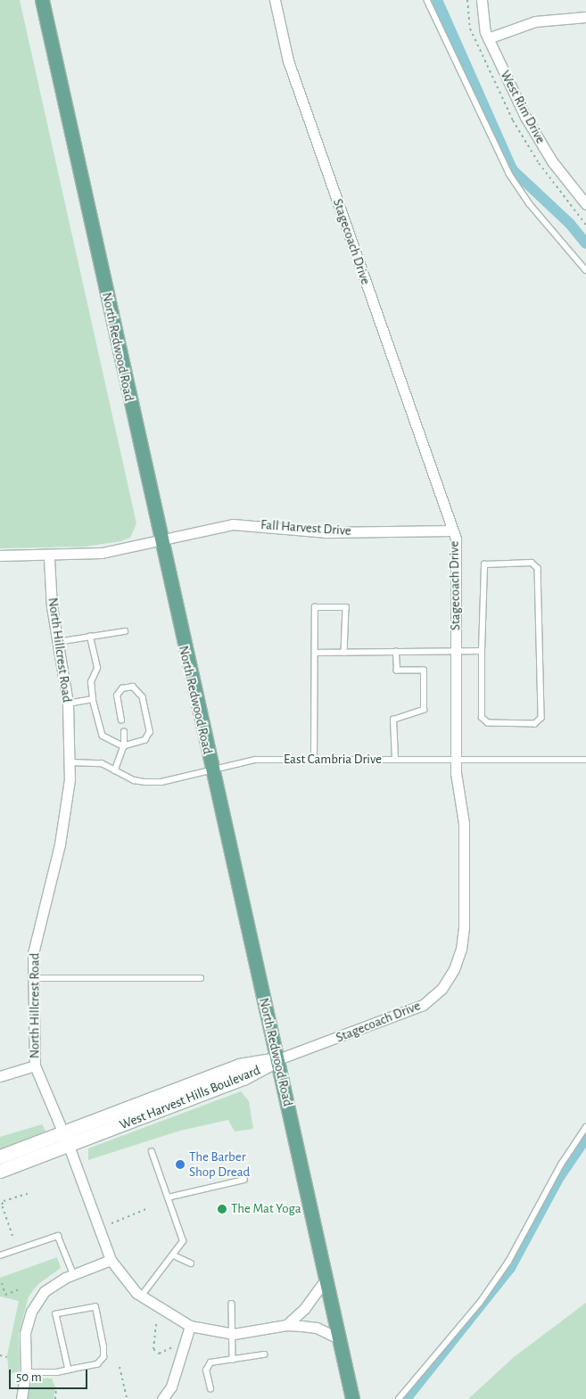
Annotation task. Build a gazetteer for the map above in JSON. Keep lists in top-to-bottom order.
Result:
{
  "streets": {
    "main road": ["North Redwood Road"],
    "street": [
      "West Rim Drive",
      "Stagecoach Drive",
      "Fall Harvest Drive",
      "North Hillcrest Road",
      "West Harvest Hills Boulevard"
    ],
    "lane": ["East Cambria Drive"]
  },
  "crossings": [
    ["Stagecoach Drive", "North Redwood Road"],
    ["Stagecoach Drive", "Fall Harvest Drive"],
    ["Stagecoach Drive", "East Cambria Drive"],
    ["Stagecoach Drive", "West Harvest Hills Boulevard"],
    ["North Redwood Road", "Fall Harvest Drive"],
    ["North Redwood Road", "East Cambria Drive"],
    ["North Redwood Road", "West Harvest Hills Boulevard"],
    ["North Hillcrest Road", "East Cambria Drive"],
    ["North Hillcrest Road", "West Harvest Hills Boulevard"]
  ],
  "places": ["The Barber Shop Dread", "The Mat Yoga"],
  "scale_bar": "50 m"
}
